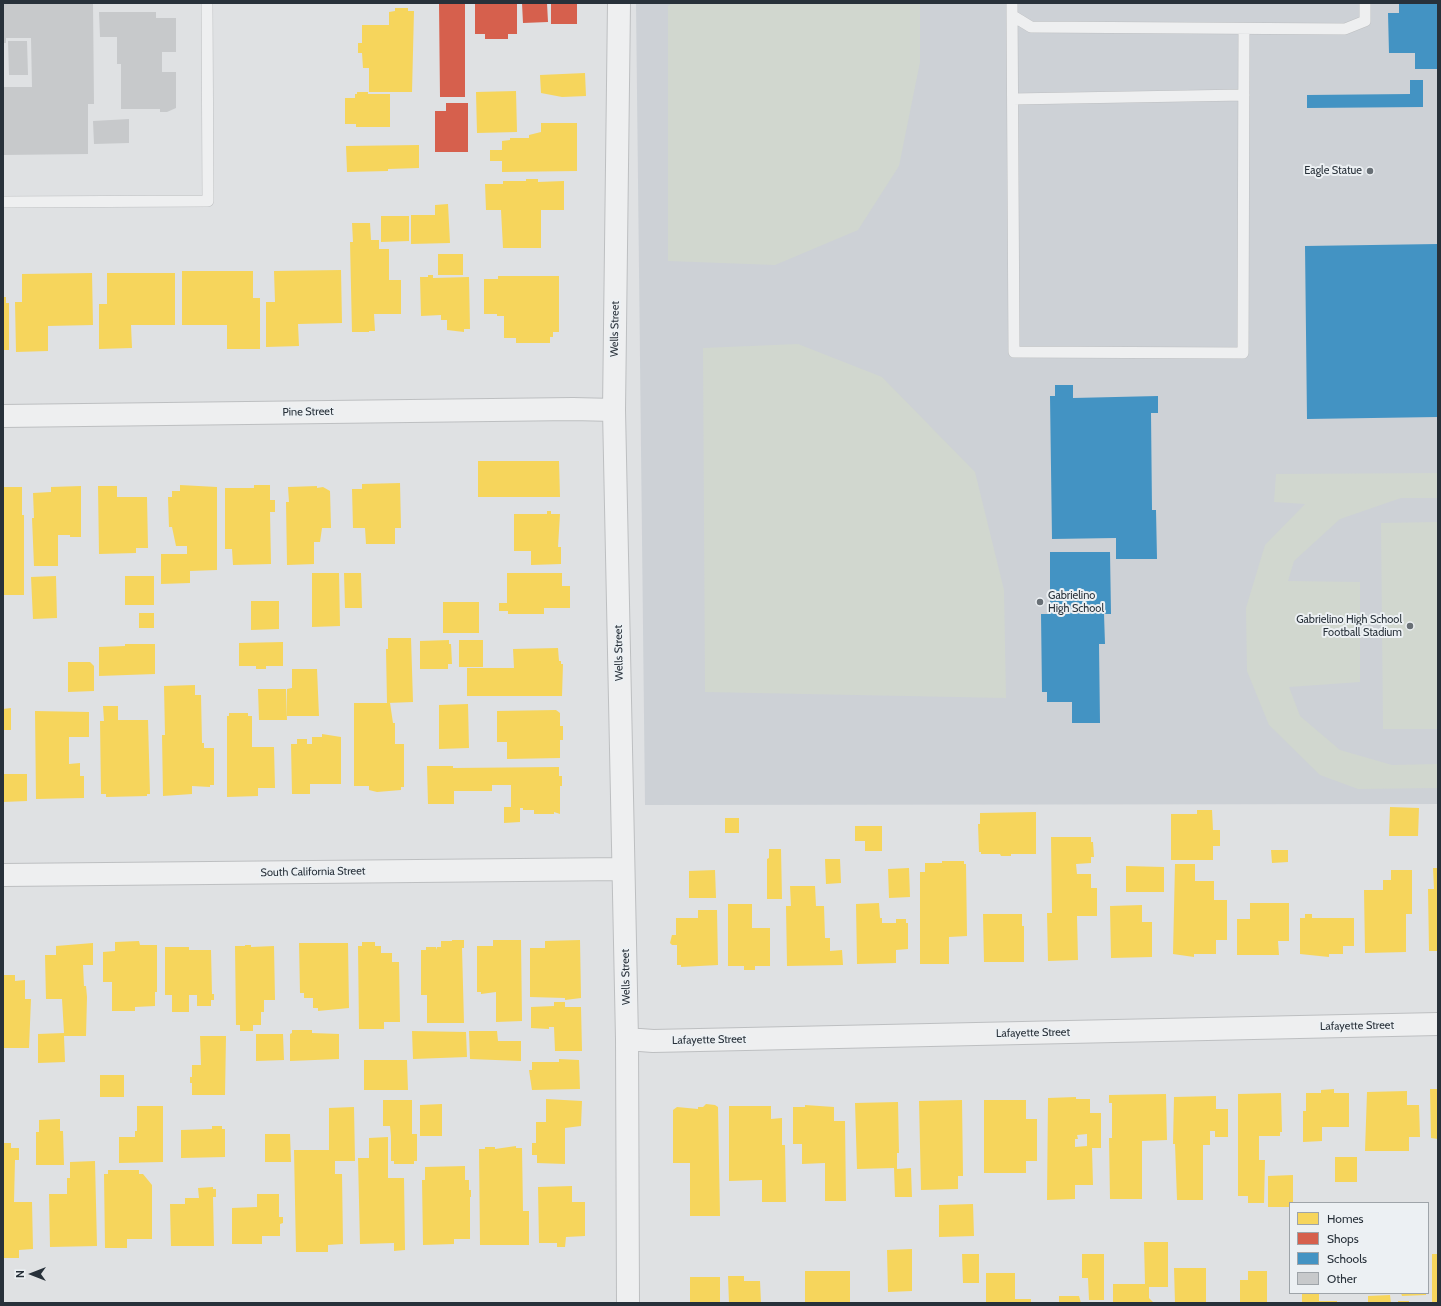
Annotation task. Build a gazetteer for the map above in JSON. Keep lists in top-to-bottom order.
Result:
{
  "streets": {
    "street": [
      "Wells Street",
      "Pine Street",
      "South California Street",
      "Lafayette Street"
    ]
  },
  "crossings": [
    ["Wells Street", "Pine Street"],
    ["Wells Street", "South California Street"],
    ["Wells Street", "Lafayette Street"]
  ],
  "places": ["Eagle Statue", "Gabrielino High School", "Gabrielino High School Football Stadium"],
  "legend": [
    "Homes",
    "Shops",
    "Schools",
    "Other"
  ],
  "north": "left"
}
